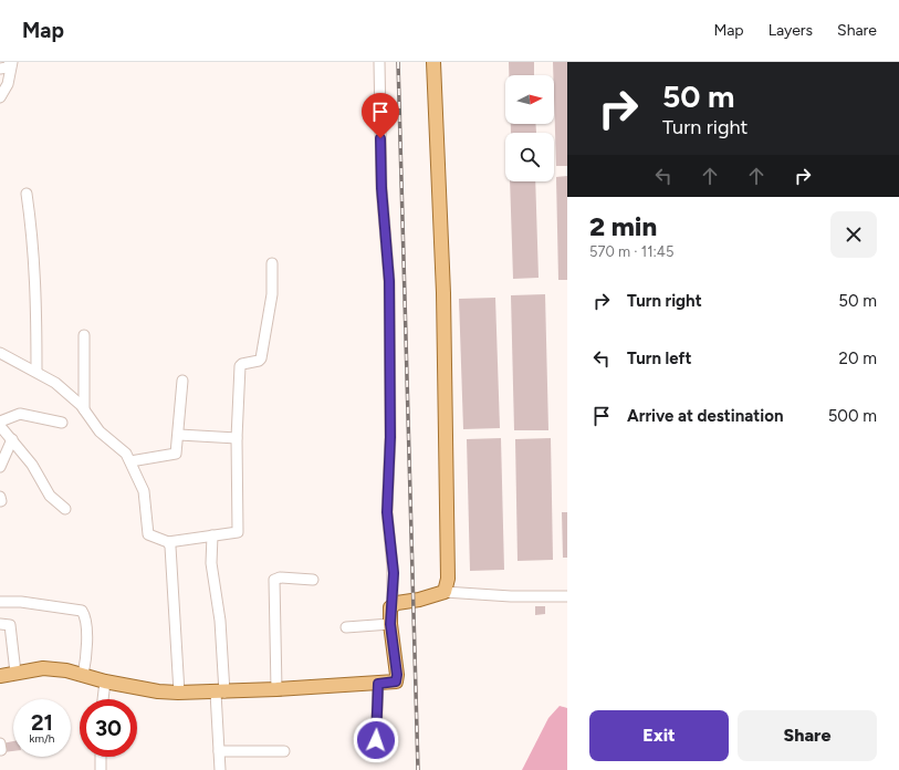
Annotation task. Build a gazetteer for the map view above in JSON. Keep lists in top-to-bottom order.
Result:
{
  "north": "right",
  "page": {
    "header": "Map",
    "nav": ["Map", "Layers", "Share"],
    "turn": ["50 m", "Turn right"],
    "heading": ["2 min", "570 m · 11:45"],
    "list": [
      {
        "name": "Turn right",
        "value": "50 m"
      },
      {
        "name": "Turn left",
        "value": "20 m"
      },
      {
        "name": "Arrive at destination",
        "value": "500 m"
      }
    ],
    "speed": "21 km/h",
    "limit": "30",
    "buttons": ["Exit", "Share"]
  }
}
